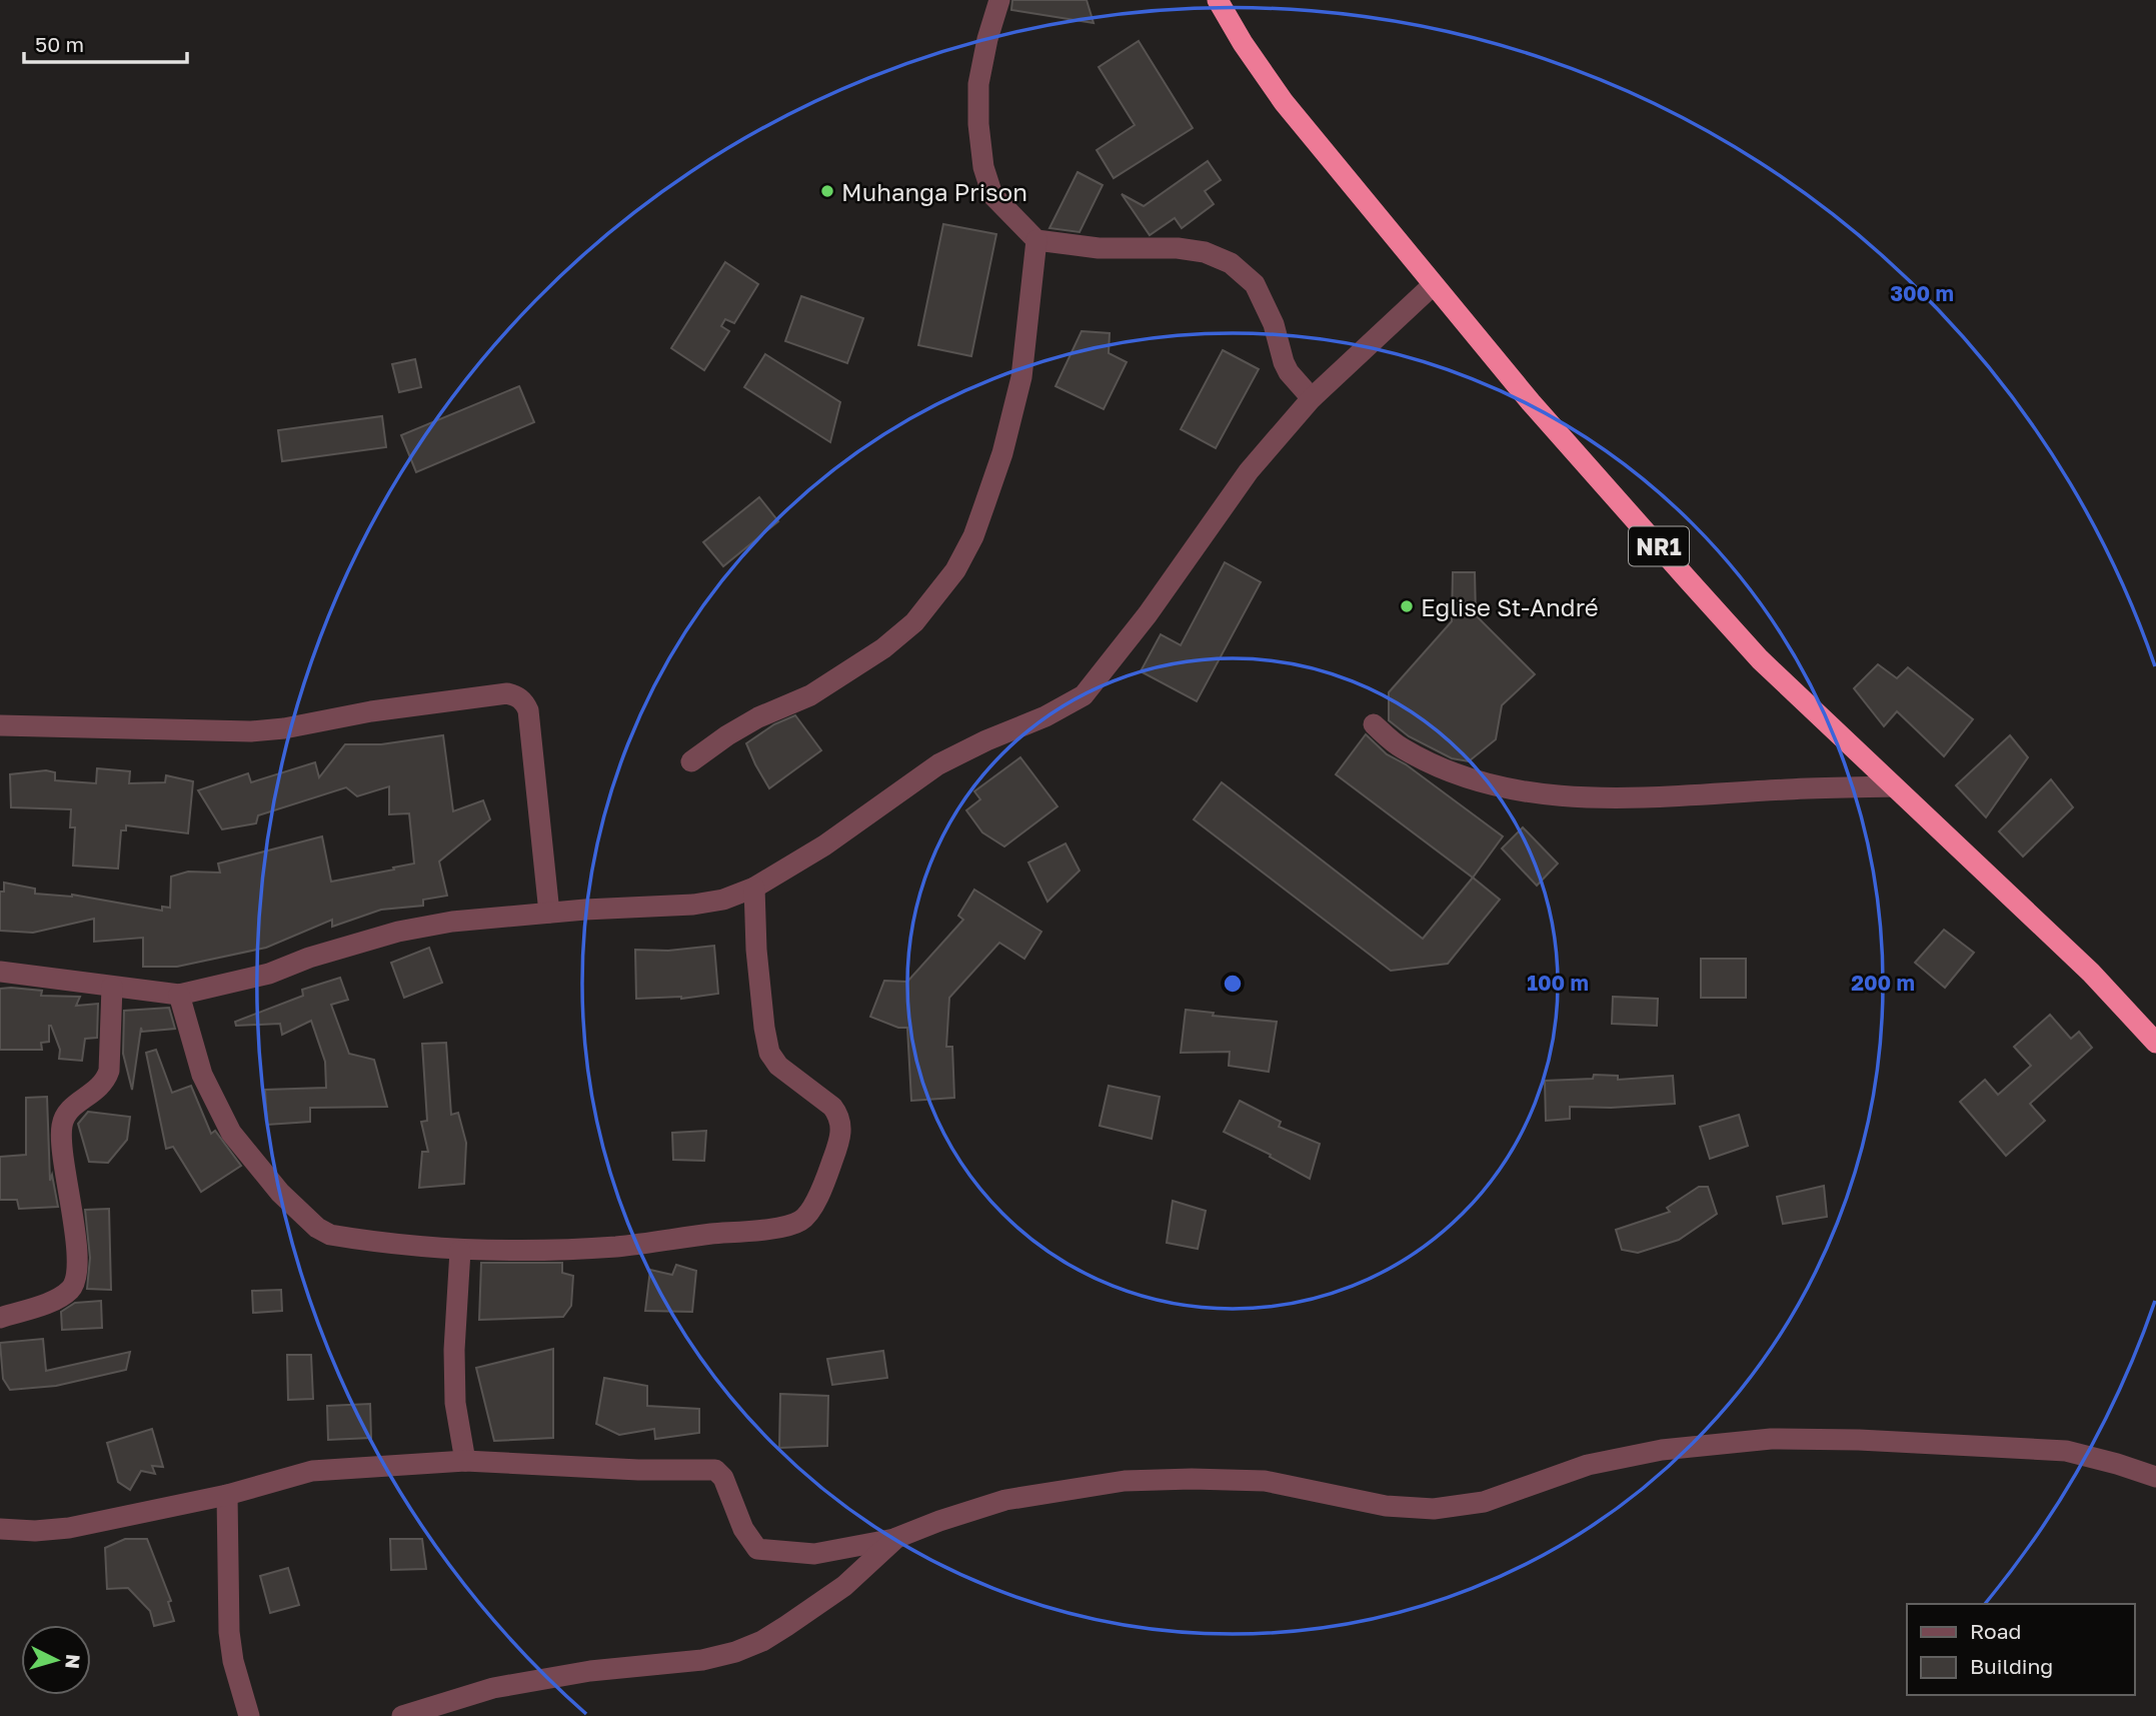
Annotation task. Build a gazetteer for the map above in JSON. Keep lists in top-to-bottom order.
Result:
{
  "streets": {
    "highway": ["NR1"]
  },
  "places": ["Muhanga Prison", "Eglise St-André"],
  "legend": ["Road", "Building"],
  "scale_bar": "50 m",
  "north": "right",
  "rings": ["300 m", "100 m", "200 m"]
}
